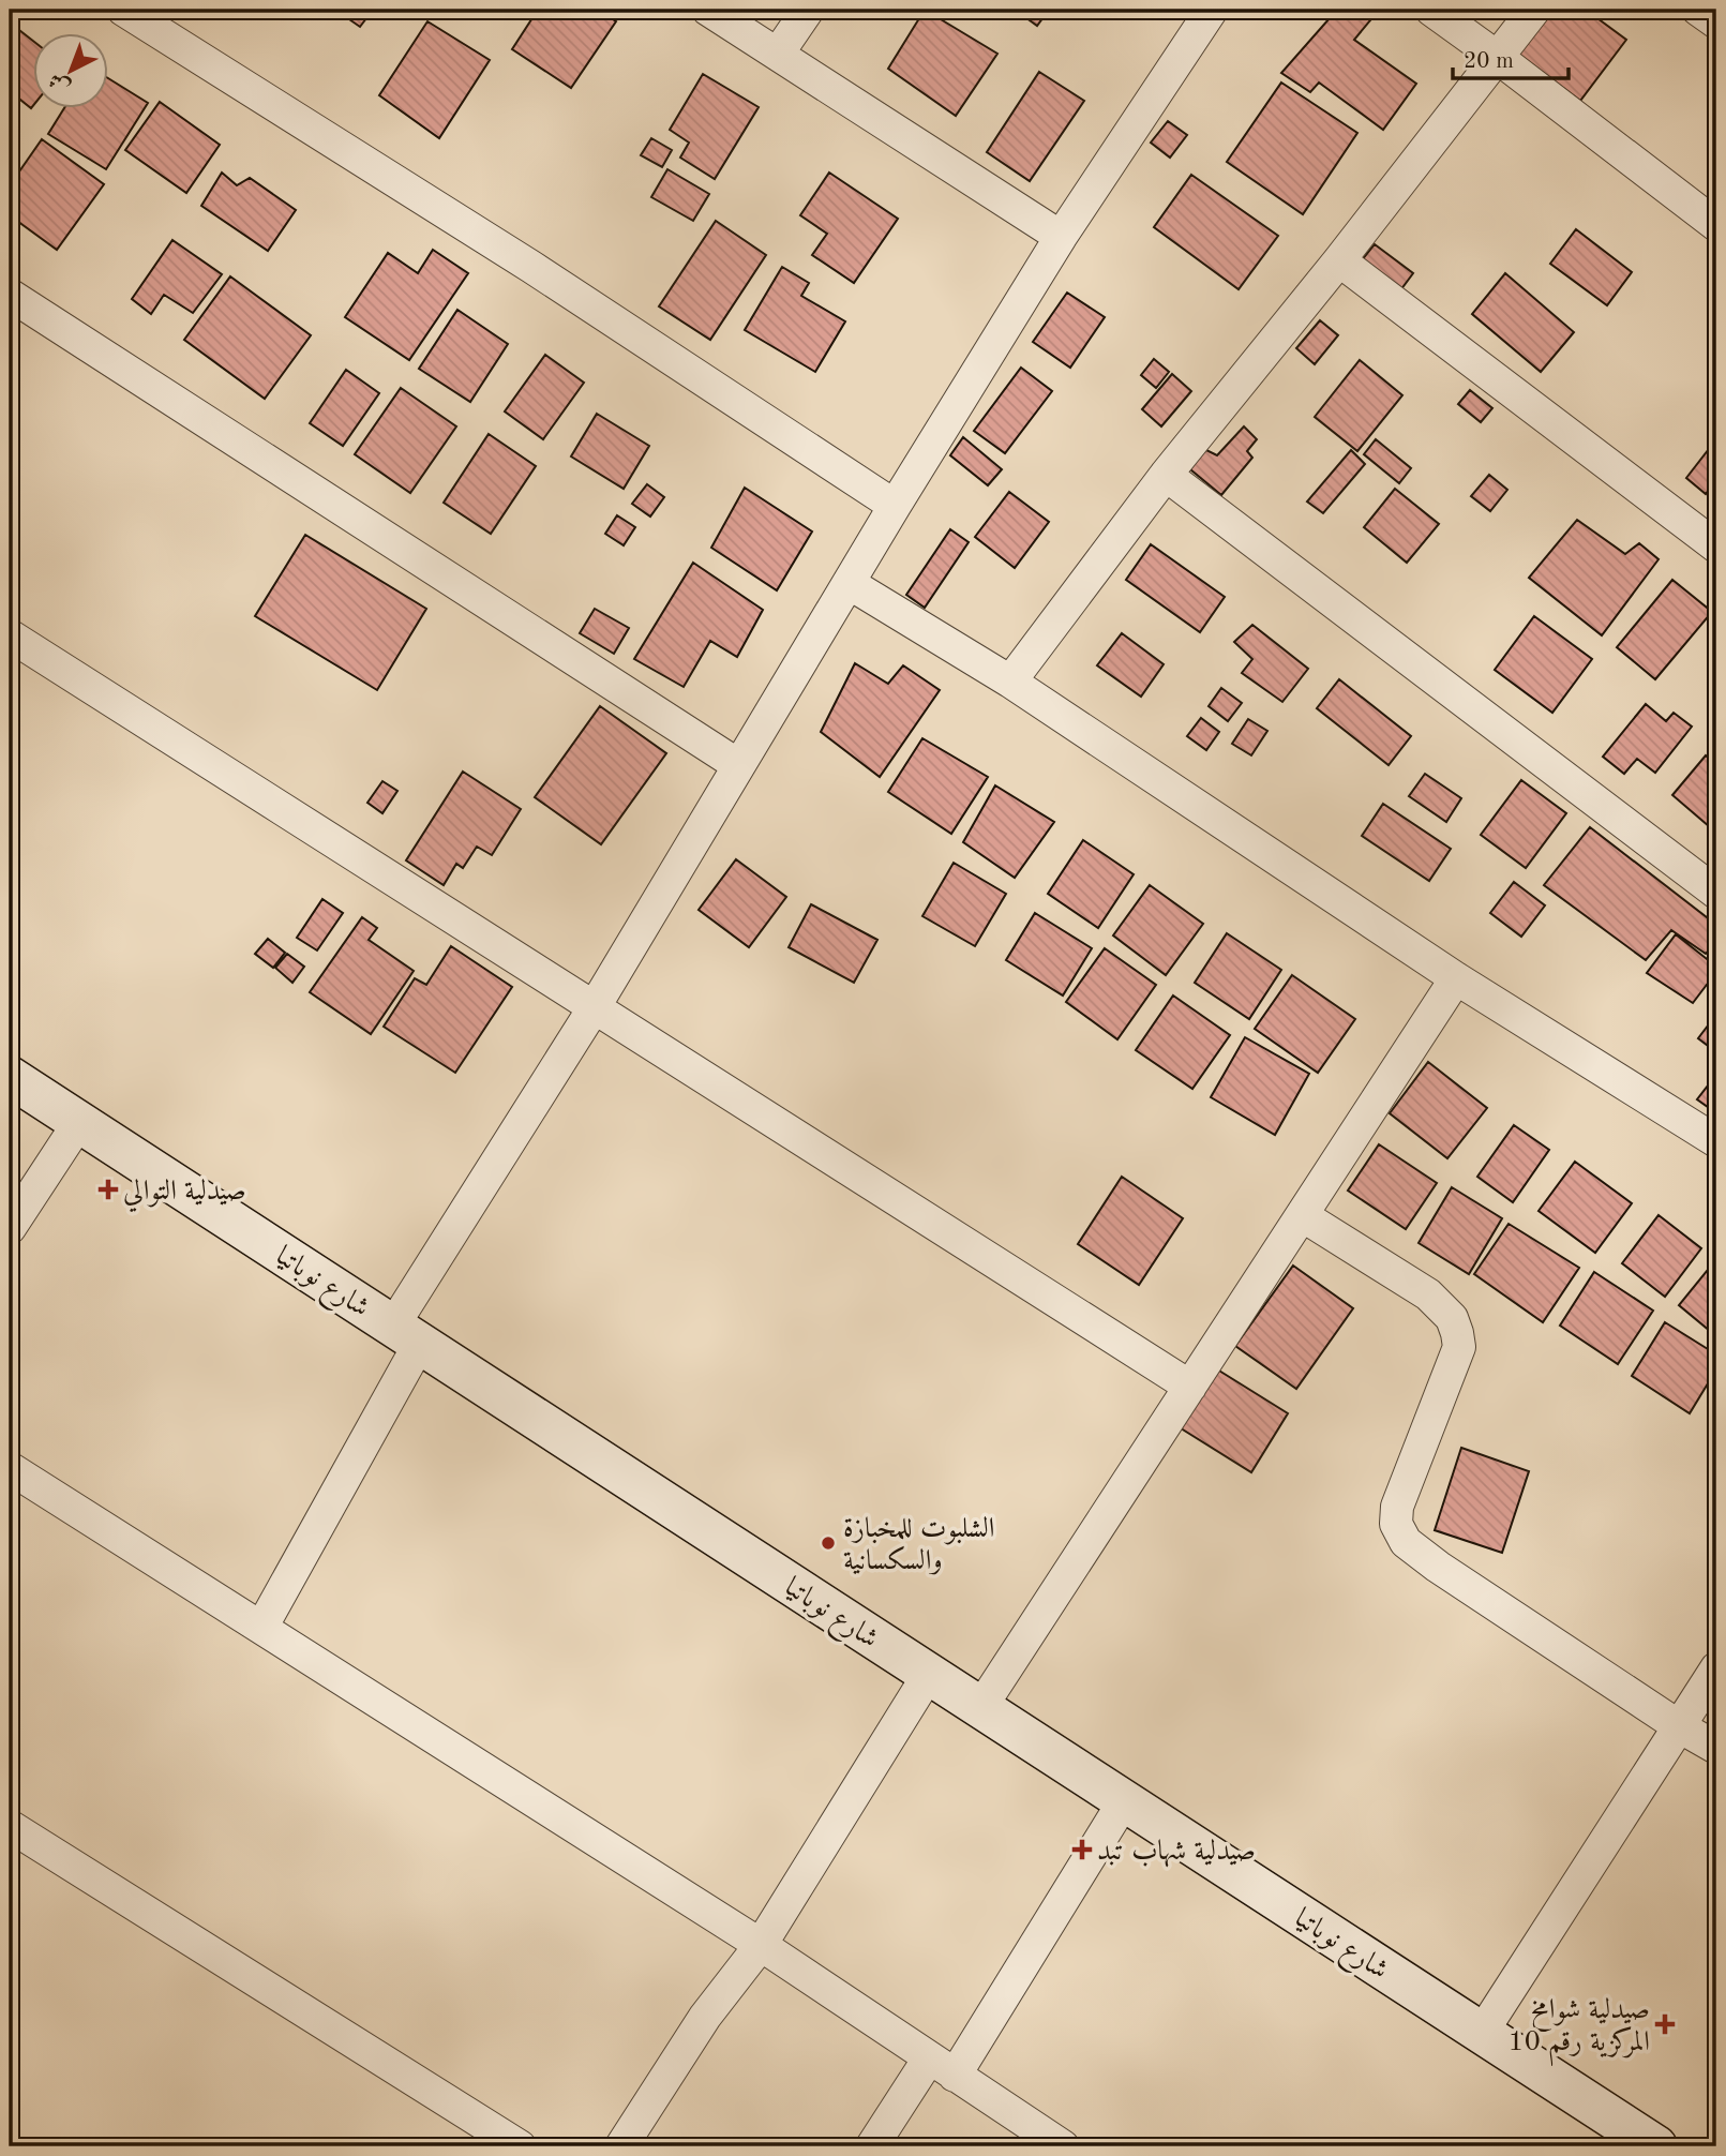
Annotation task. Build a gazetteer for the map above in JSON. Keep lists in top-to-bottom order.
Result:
{
  "streets": {
    "street": ["شارع نوباتيا"]
  },
  "places": {
    "health": ["صيدلية التوالي", "صيدلية شهاب تبد", "صيدلية شوامخ المركزية رقم 10"],
    "other": ["الشلبوت للمخبازة والسكسانية"]
  },
  "scale_bar": "20 m",
  "north": "bottom left"
}
